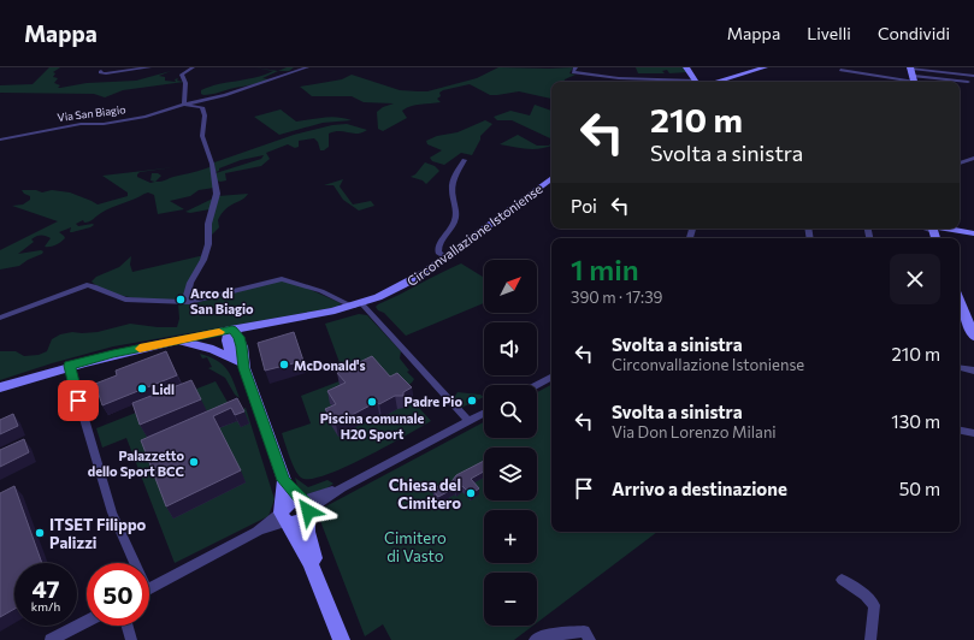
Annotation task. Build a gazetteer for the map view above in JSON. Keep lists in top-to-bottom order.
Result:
{
  "streets": {
    "main road": ["Circonvallazione Istoniense"],
    "street": ["Via San Biagio"]
  },
  "parks": ["Cimitero di Vasto"],
  "places": [
    "Arco di San Biagio",
    "McDonald's",
    "Lidl",
    "Padre Pio",
    "Piscina comunale H20 Sport",
    "Palazzetto dello Sport BCC",
    "Chiesa del Cimitero",
    "ITSET Filippo Palizzi"
  ],
  "north": "top right",
  "page": {
    "header": "Mappa",
    "nav": ["Mappa", "Livelli", "Condividi"],
    "turn": ["210 m", "Svolta a sinistra"],
    "then": "Poi",
    "heading": ["1 min", "390 m · 17:39"],
    "map_buttons": ["+", "−"],
    "list": [
      {
        "name": "Svolta a sinistra",
        "note": "Circonvallazione Istoniense",
        "value": "210 m"
      },
      {
        "name": "Svolta a sinistra",
        "note": "Via Don Lorenzo Milani",
        "value": "130 m"
      },
      {
        "name": "Arrivo a destinazione",
        "value": "50 m"
      }
    ],
    "speed": "47 km/h",
    "limit": "50"
  }
}
